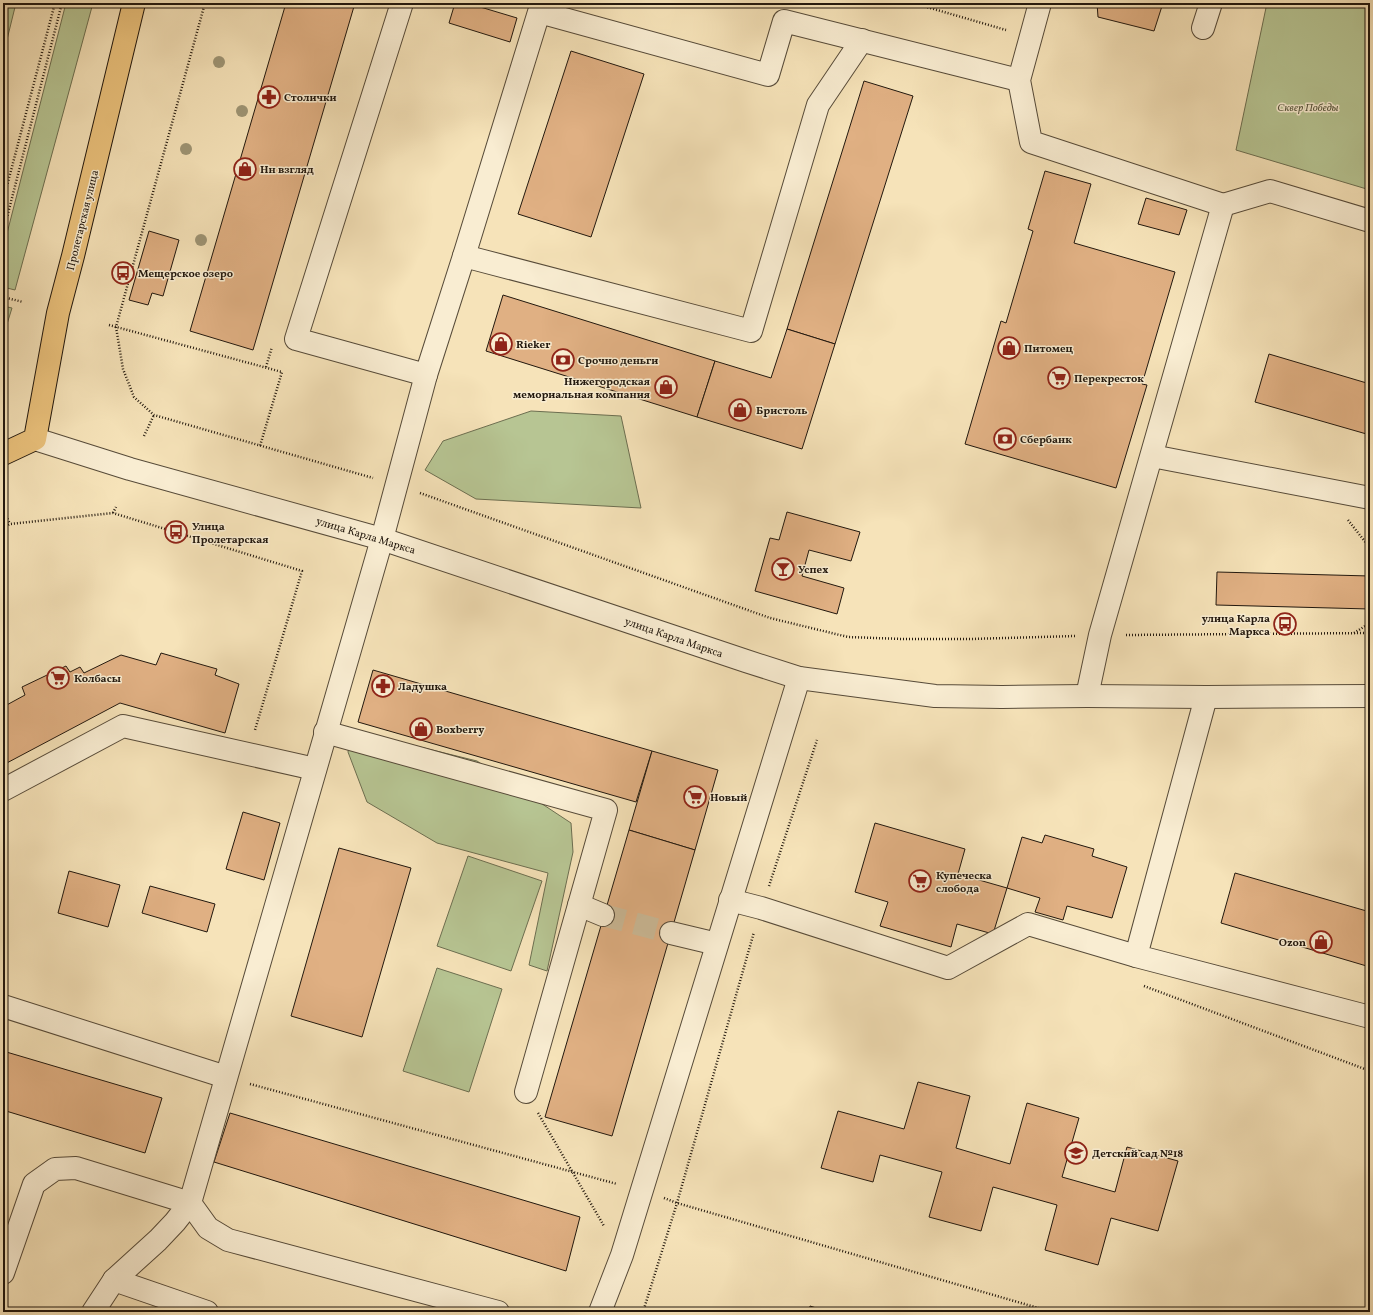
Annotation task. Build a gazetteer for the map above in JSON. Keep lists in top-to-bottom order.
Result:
{
  "streets": {
    "main road": ["Пролетарская улица"],
    "street": ["улица Карла Маркса"]
  },
  "crossings": [
    ["Пролетарская улица", "улица Карла Маркса"]
  ],
  "parks": ["Сквер Победы"],
  "places": {
    "pharmacy": ["Столички", "Ладушка"],
    "shop": [
      "Нн взгляд",
      "Rieker",
      "Питомец",
      "Нижегородская мемориальная компания",
      "Бристоль",
      "Boxberry",
      "Ozon"
    ],
    "bus stop": ["Мещерское озеро", "Улица Пролетарская", "улица Карла Маркса"],
    "bank": ["Срочно деньги", "Сбербанк"],
    "supermarket": [
      "Перекресток",
      "Колбасы",
      "Новый",
      "Купеческа слобода"
    ],
    "bar": ["Успех"],
    "school or university": ["Детский сад №18"]
  }
}
